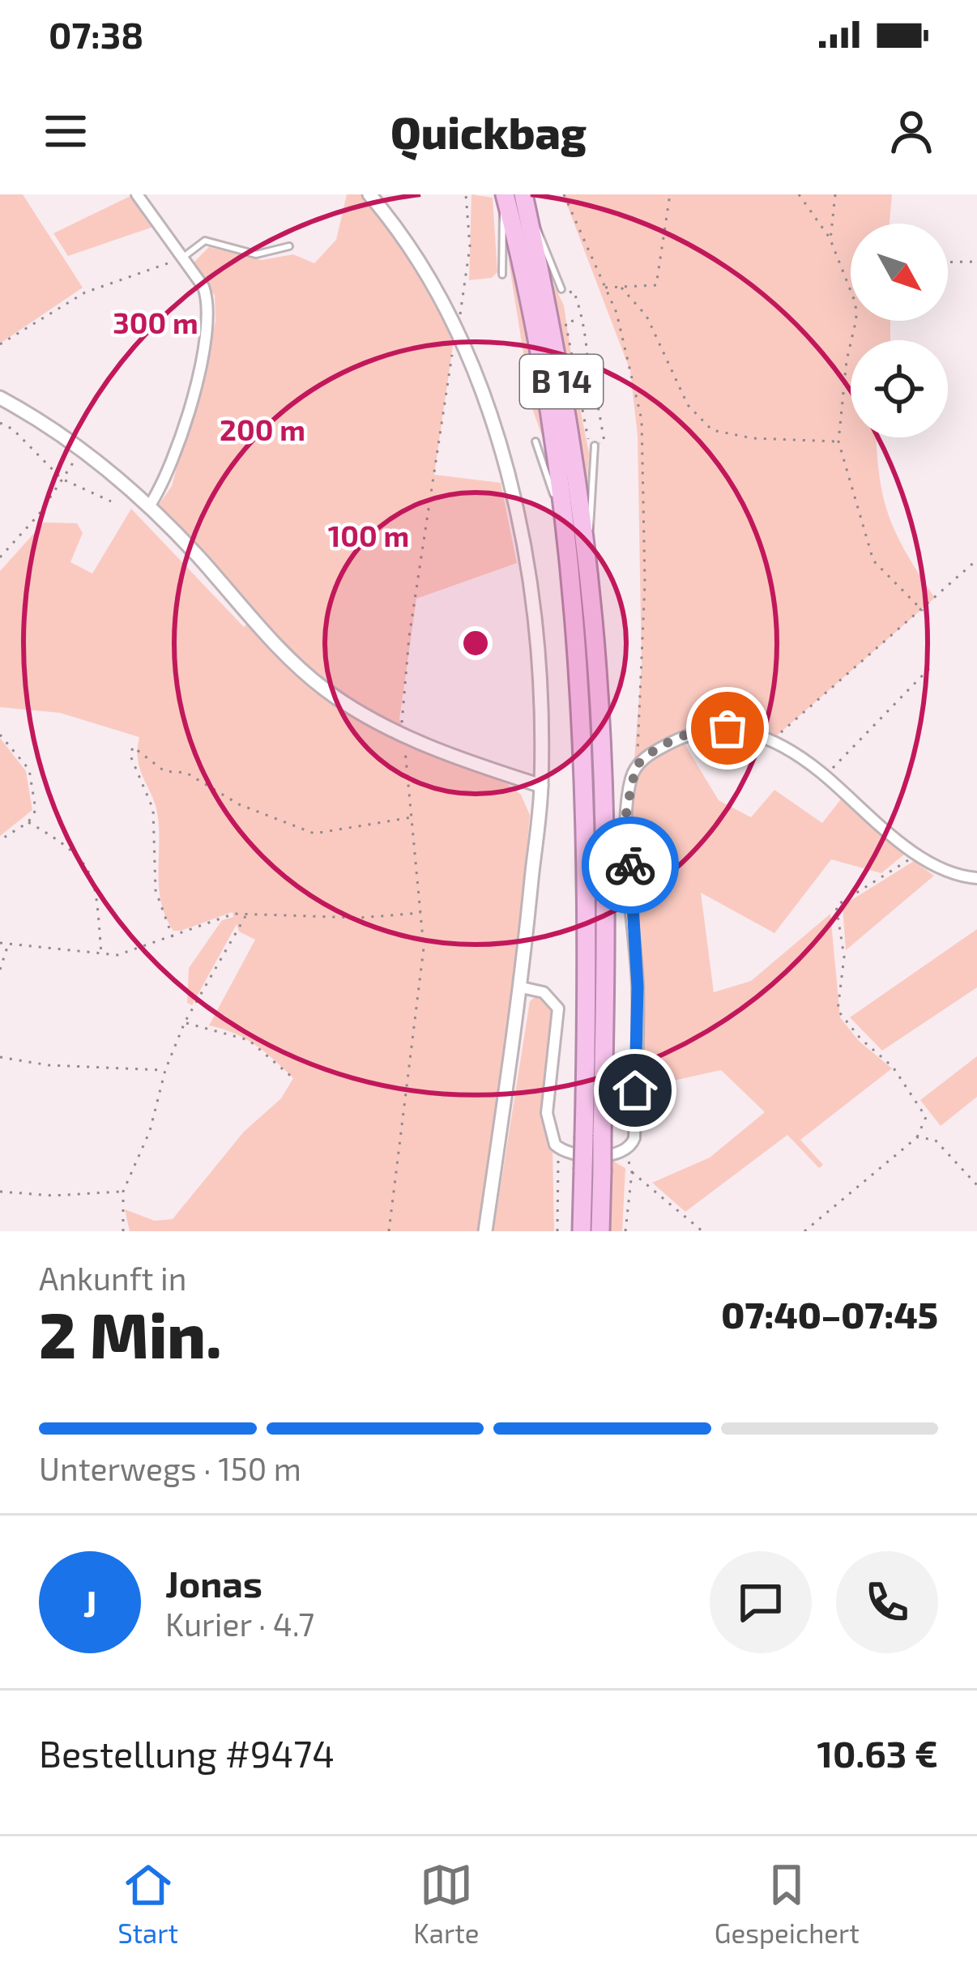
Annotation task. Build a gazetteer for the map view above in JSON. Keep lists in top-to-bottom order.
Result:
{
  "streets": {
    "highway": ["B 14"]
  },
  "north": "bottom right",
  "page": {
    "status": "07:38",
    "header": "Quickbag",
    "heading": ["2 Min.", "Ankunft in", "07:40–07:45"],
    "panel": [
      "Jonas",
      "Kurier · 4.7",
      "Bestellung #9474",
      "10.63 €"
    ],
    "bar": "Unterwegs · 150 m",
    "round": "J",
    "tabs": ["Start", "Karte", "Gespeichert"]
  },
  "rings": ["300 m", "200 m", "100 m"]
}
